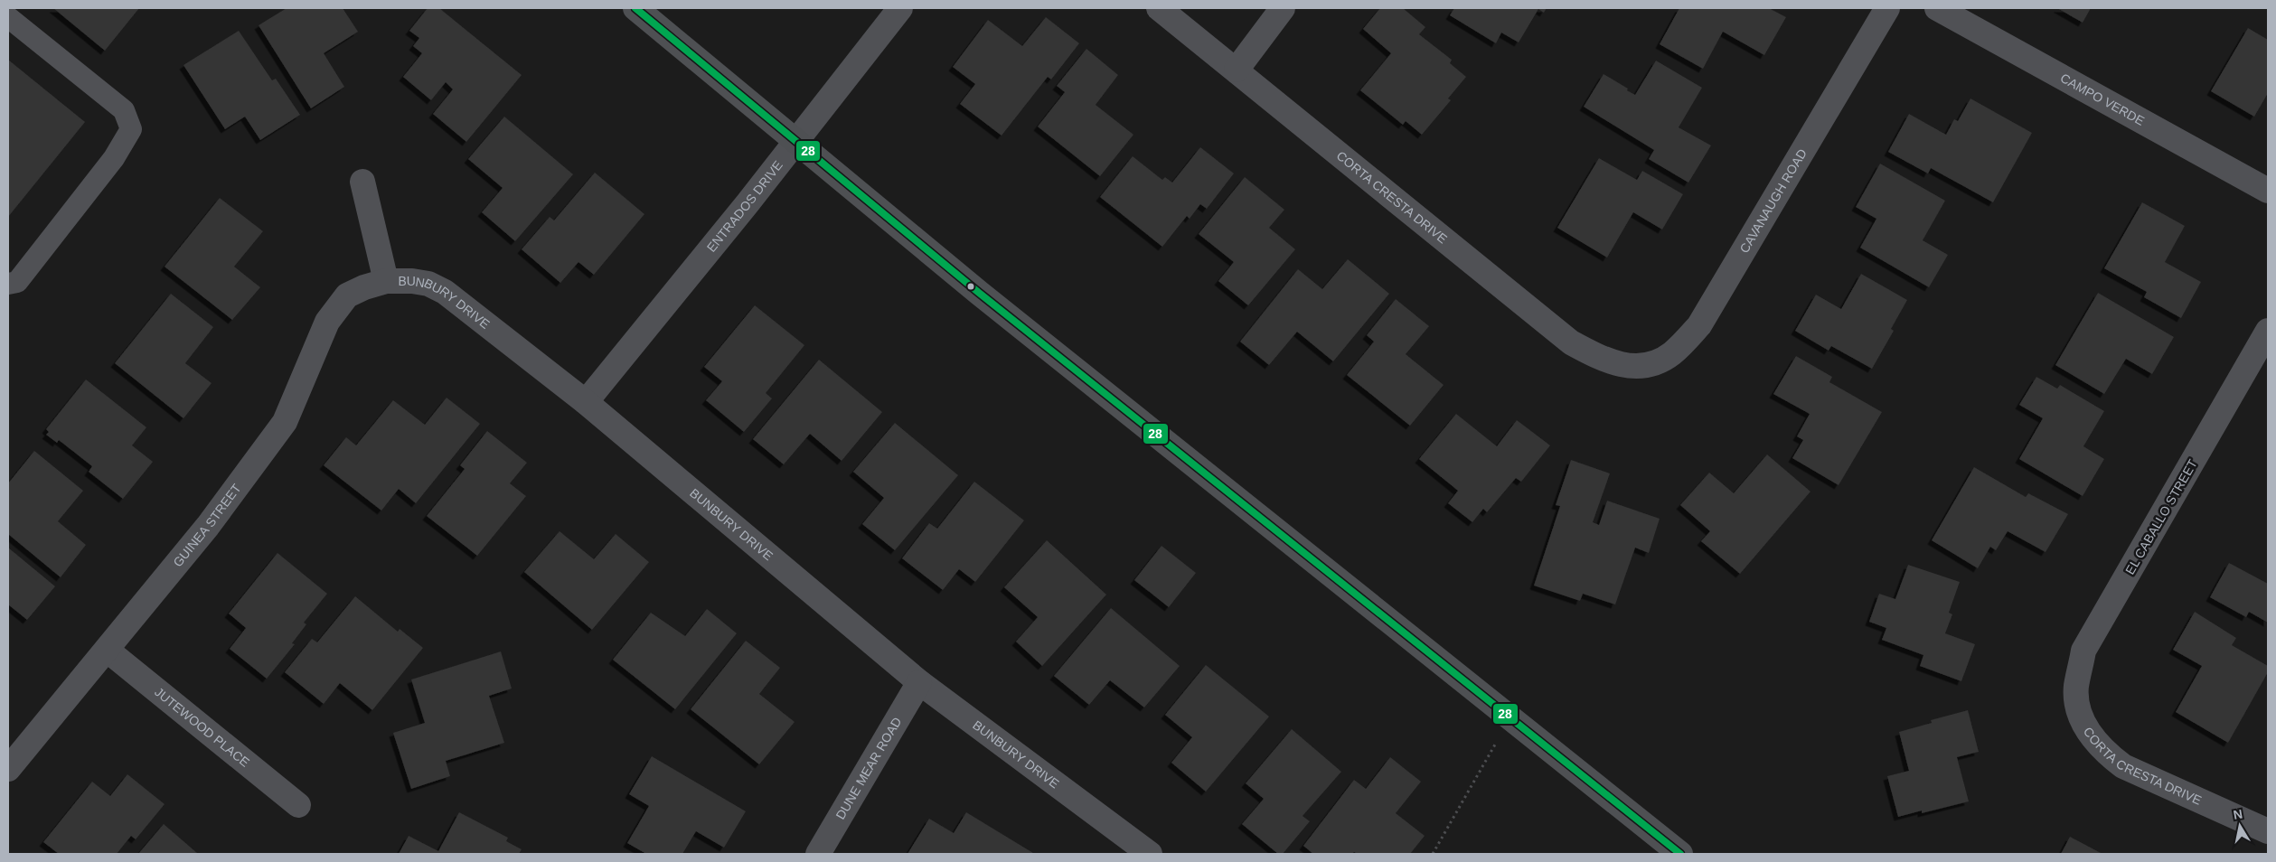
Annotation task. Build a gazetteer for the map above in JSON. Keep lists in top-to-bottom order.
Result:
{
  "streets": {
    "street": [
      "CAMPO VERDE",
      "CORTA CRESTA DRIVE",
      "CAVANAUGH ROAD",
      "ENTRADOS DRIVE",
      "BUNBURY DRIVE",
      "EL CABALLO STREET",
      "GUINEA STREET",
      "JUTEWOOD PLACE",
      "DUNE MEAR ROAD"
    ]
  },
  "crossings": [
    ["CORTA CRESTA DRIVE", "CAVANAUGH ROAD"],
    ["CORTA CRESTA DRIVE", "EL CABALLO STREET"],
    ["ENTRADOS DRIVE", "BUNBURY DRIVE"],
    ["BUNBURY DRIVE", "GUINEA STREET"],
    ["BUNBURY DRIVE", "DUNE MEAR ROAD"],
    ["GUINEA STREET", "JUTEWOOD PLACE"]
  ],
  "lines": ["transit line 28"],
  "north": "top"
}
